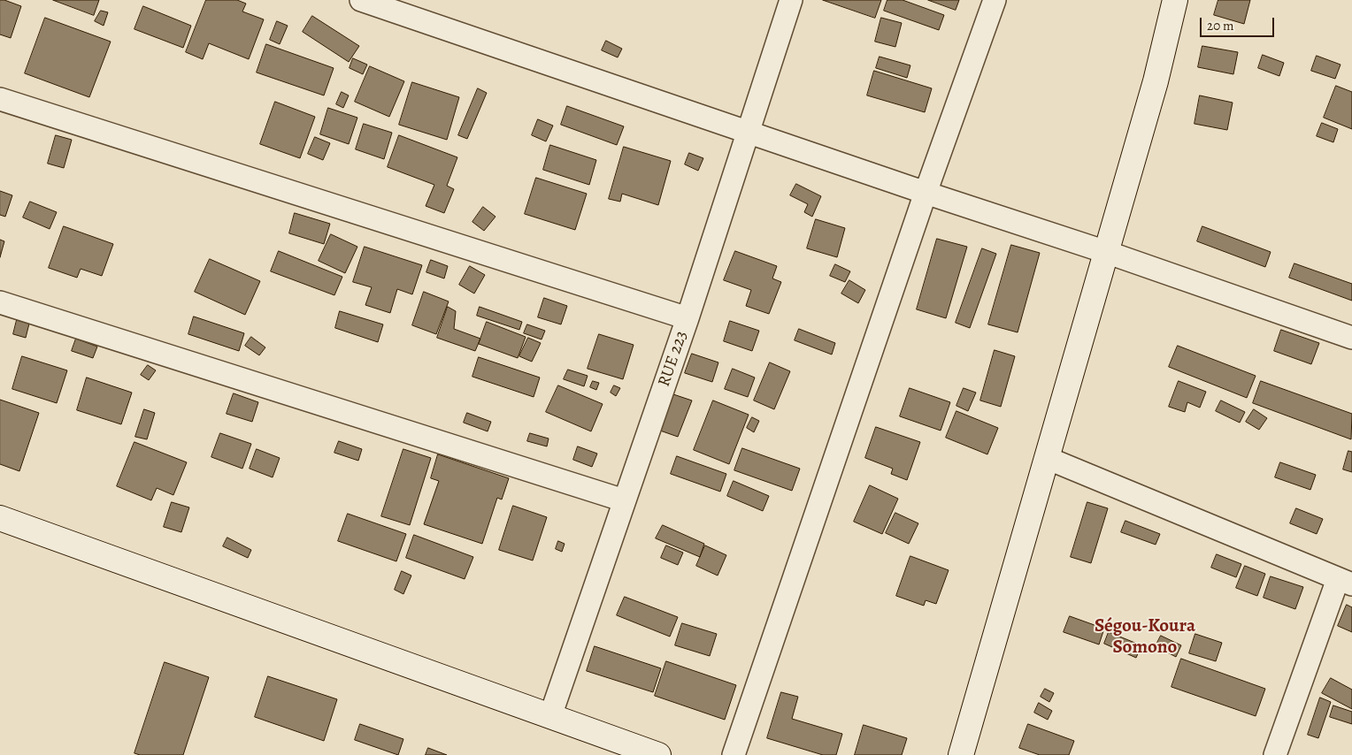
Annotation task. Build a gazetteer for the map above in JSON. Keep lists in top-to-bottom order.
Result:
{
  "streets": {
    "street": ["RUE 223"]
  },
  "districts": ["Ségou-Koura Somono"],
  "scale_bar": "20 m"
}
